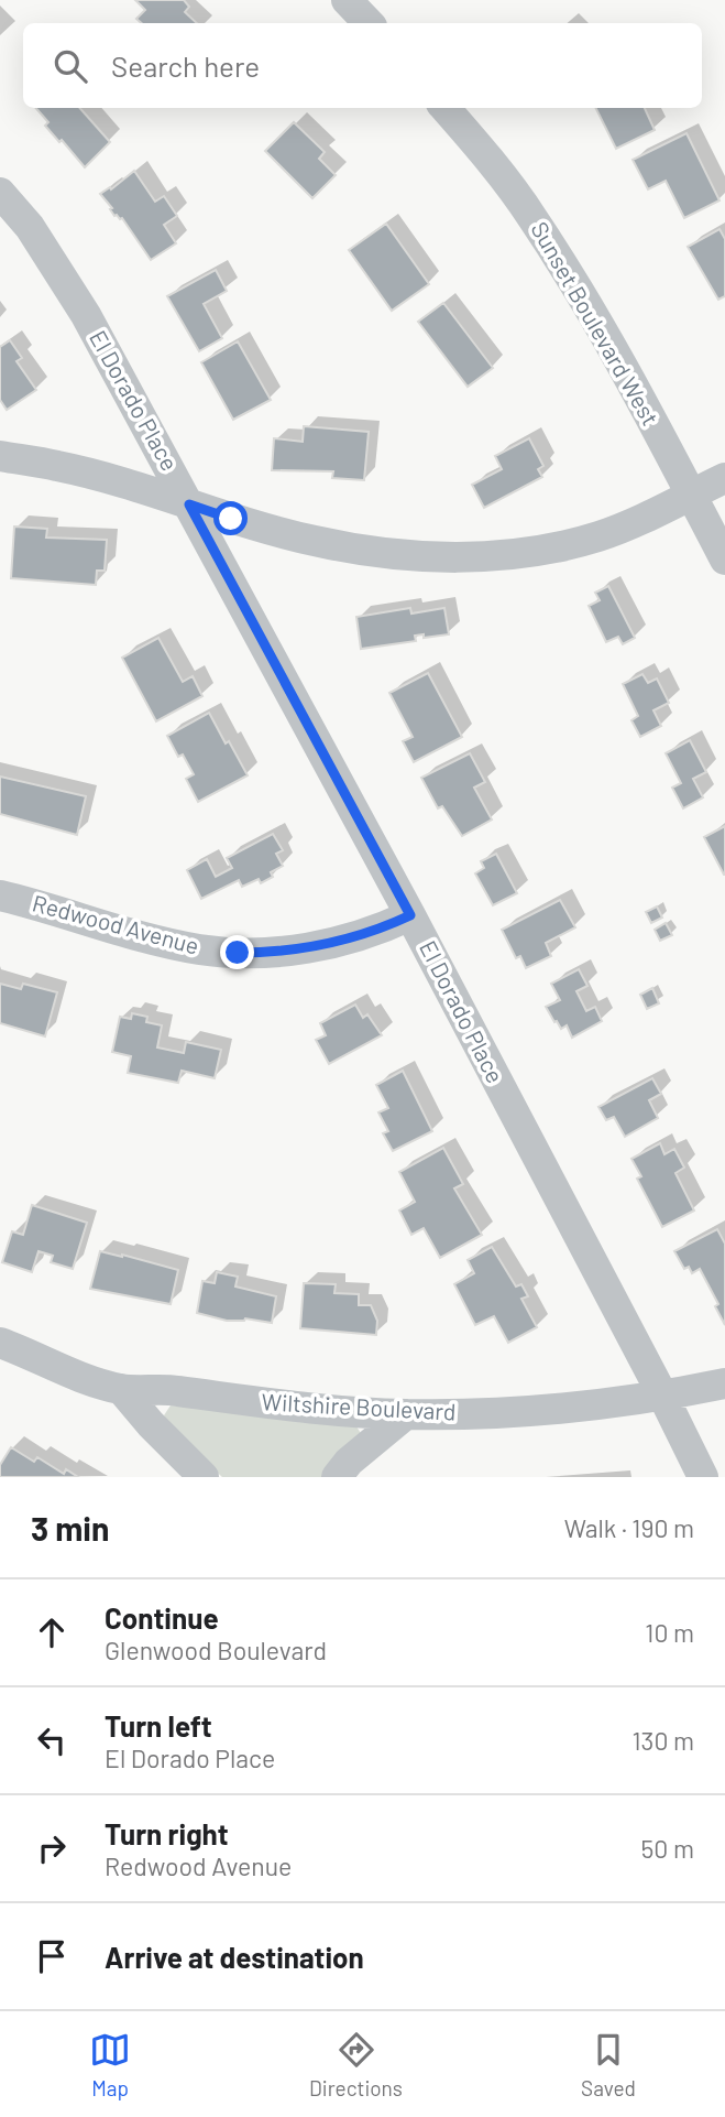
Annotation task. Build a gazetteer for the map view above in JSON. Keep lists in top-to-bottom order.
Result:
{
  "streets": {
    "street": [
      "Sunset Boulevard West",
      "El Dorado Place",
      "Redwood Avenue",
      "Wiltshire Boulevard"
    ]
  },
  "crossings": [
    ["El Dorado Place", "Redwood Avenue"],
    ["El Dorado Place", "Wiltshire Boulevard"]
  ],
  "page": {
    "search": "Search here",
    "heading": ["3 min", "Walk · 190 m"],
    "list": [
      ["Continue", "Glenwood Boulevard", "10 m"],
      ["Turn left", "El Dorado Place", "130 m"],
      ["Turn right", "Redwood Avenue", "50 m"],
      "Arrive at destination"
    ],
    "nav": ["Map", "Directions", "Saved"]
  }
}
